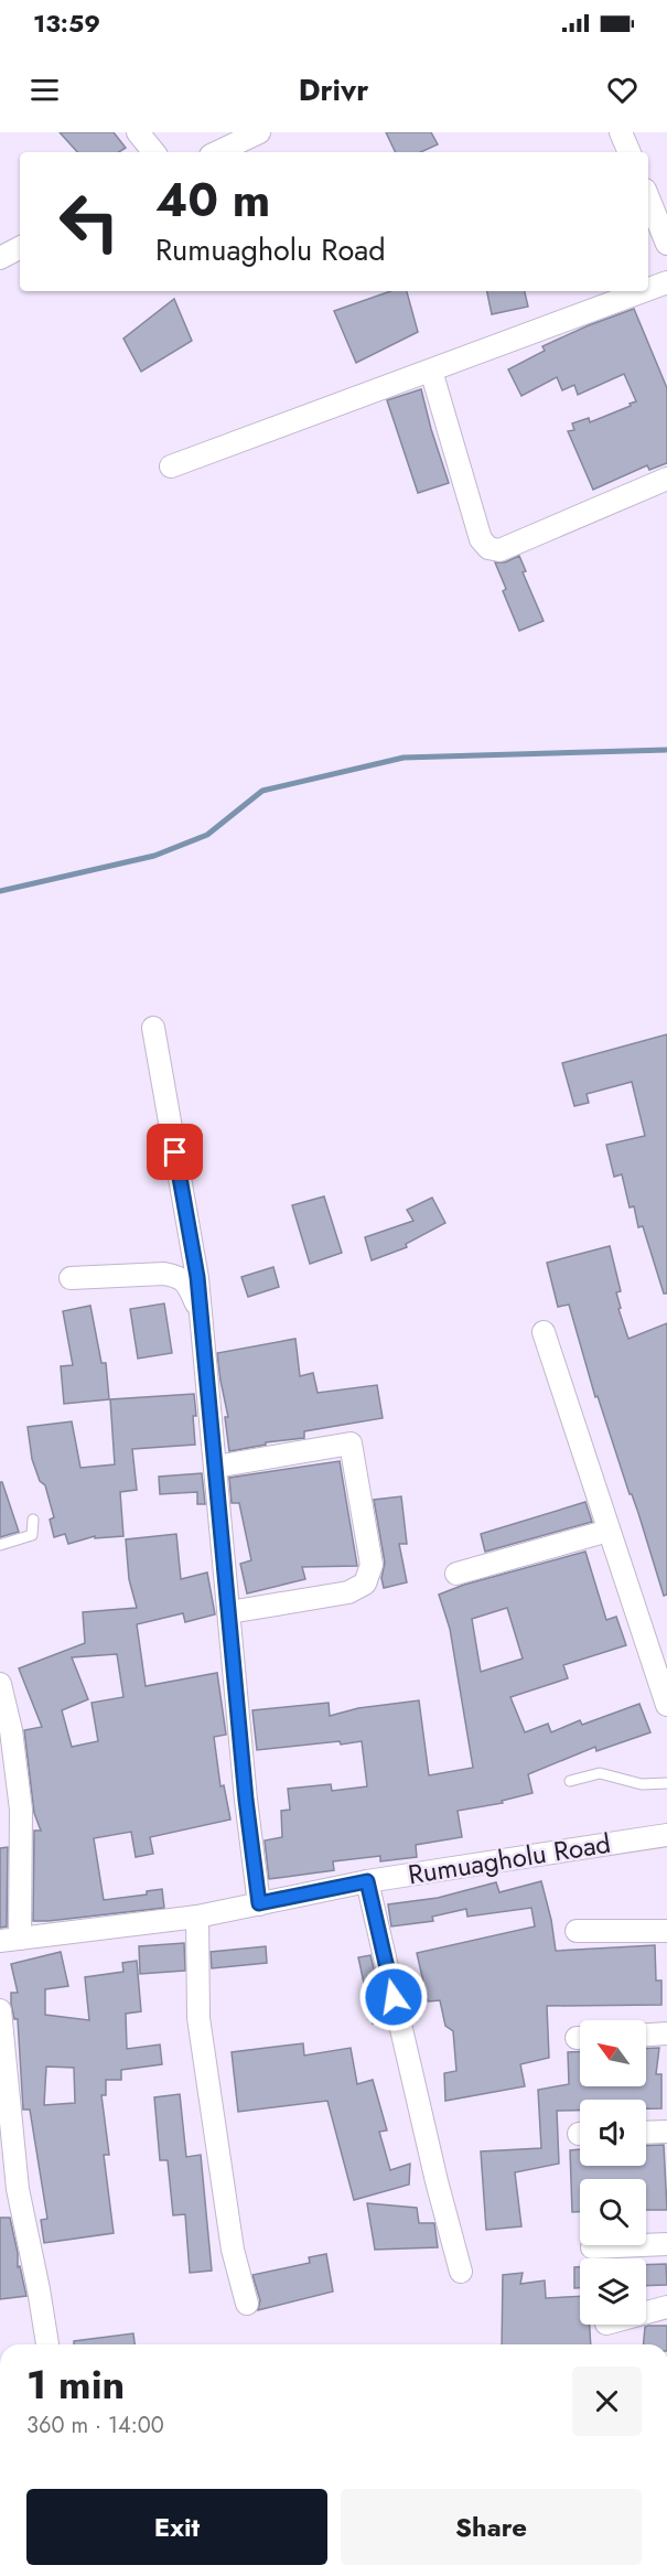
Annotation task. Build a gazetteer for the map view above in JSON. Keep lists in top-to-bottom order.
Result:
{
  "streets": {
    "street": ["Rumuagholu Road"]
  },
  "north": "top left",
  "page": {
    "status": "13:59",
    "header": "Drivr",
    "turn": ["40 m", "Rumuagholu Road"],
    "heading": ["1 min", "360 m · 14:00"],
    "buttons": ["Exit", "Share"]
  }
}
